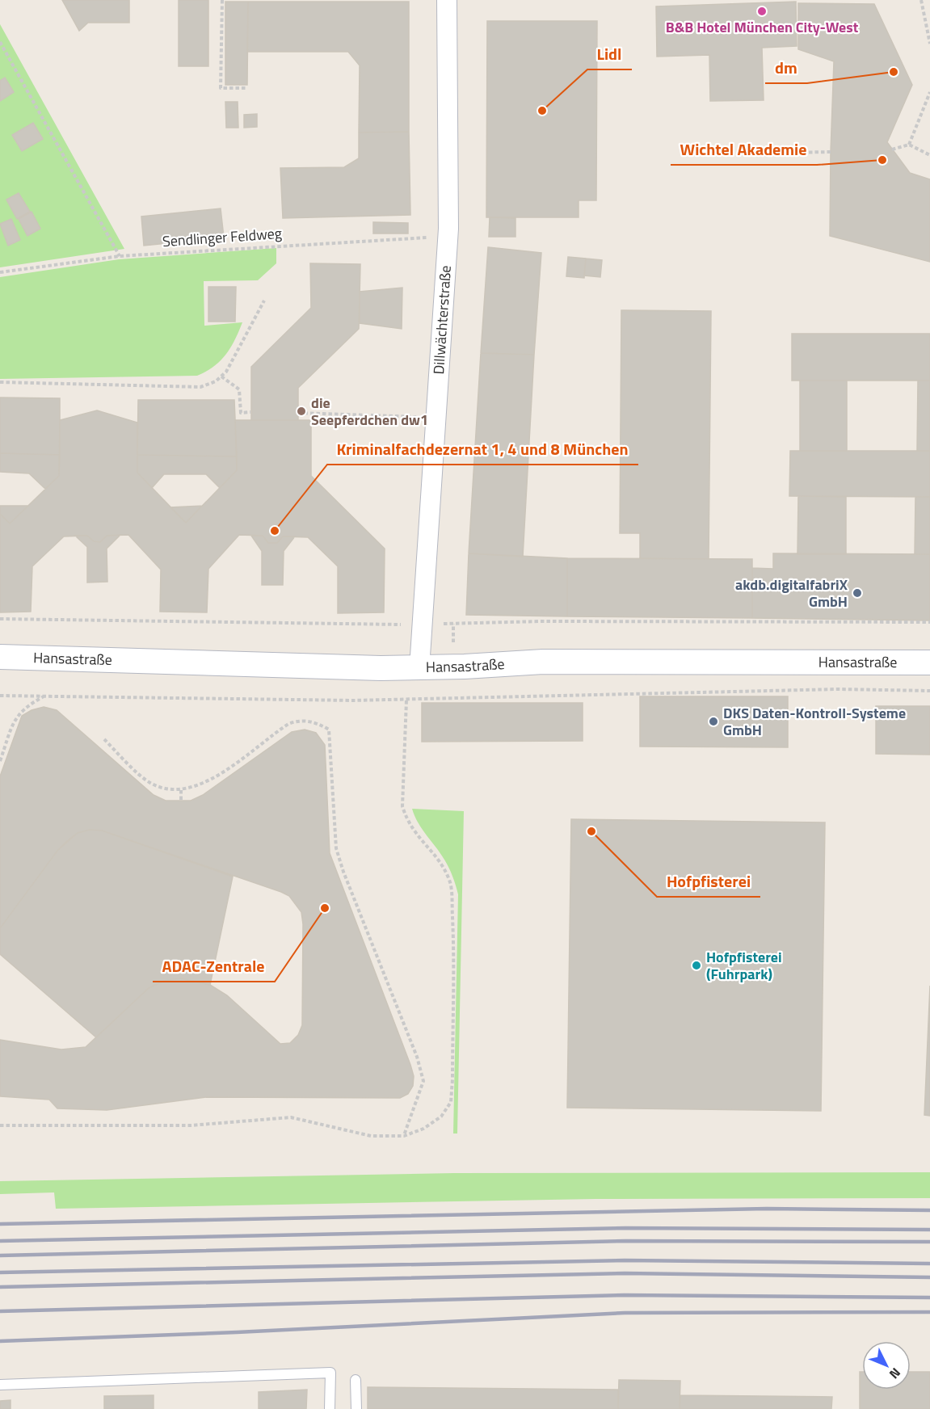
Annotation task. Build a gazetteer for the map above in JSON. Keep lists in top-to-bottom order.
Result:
{
  "streets": {
    "street": ["Dillwächterstraße", "Hansastraße"],
    "path": ["Sendlinger Feldweg"]
  },
  "crossings": [
    ["Sendlinger Feldweg", "Dillwächterstraße"],
    ["Dillwächterstraße", "Hansastraße"]
  ],
  "places": [
    "B&B Hotel München City-West",
    "dm",
    "Lidl",
    "Wichtel Akademie",
    "die Seepferdchen dw1",
    "Kriminalfachdezernat 1, 4 und 8 München",
    "akdb.digitalfabriX GmbH",
    "DKS Daten-Kontroll-Systeme GmbH",
    "Hofpfisterei",
    "ADAC-Zentrale",
    "Hofpfisterei (Fuhrpark)"
  ],
  "north": "bottom right"
}
